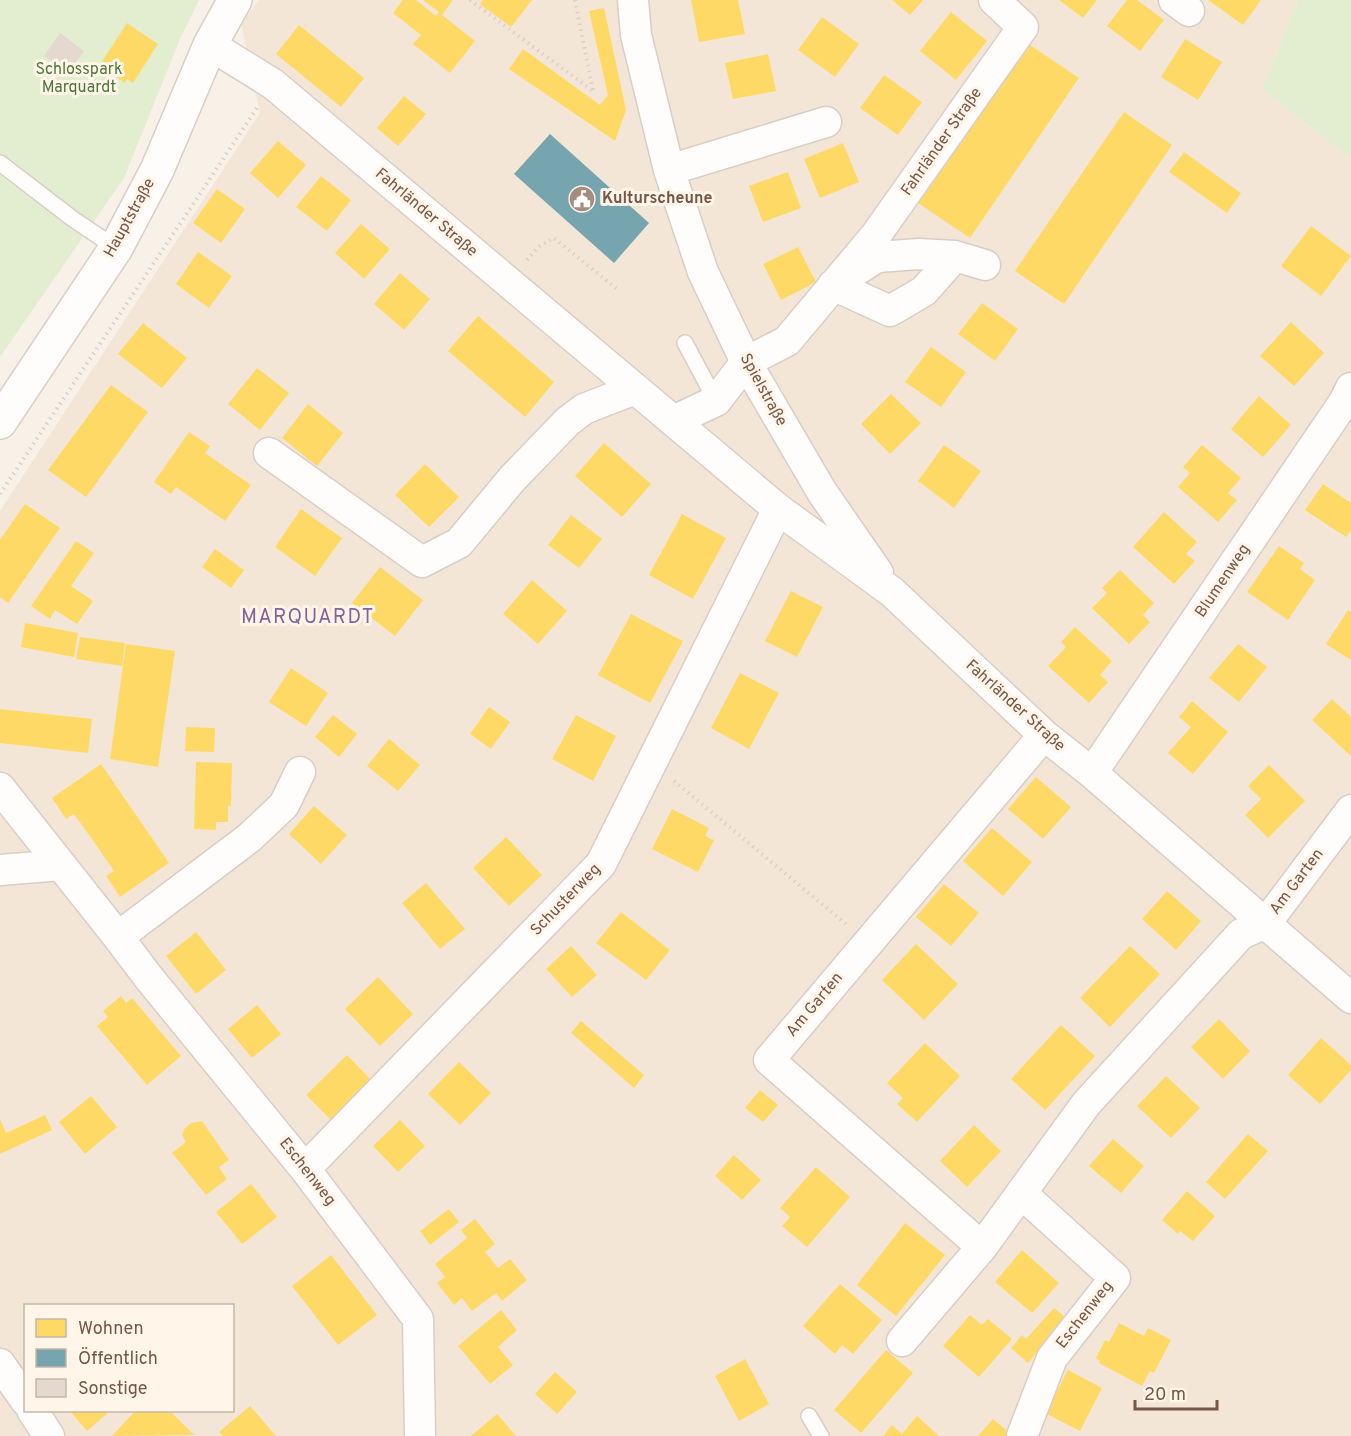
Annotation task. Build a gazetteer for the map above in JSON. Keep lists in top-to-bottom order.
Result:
{
  "streets": {
    "street": [
      "Fahrländer Straße",
      "Hauptstraße",
      "Spielstraße",
      "Blumenweg",
      "Am Garten",
      "Schusterweg",
      "Eschenweg"
    ]
  },
  "crossings": [
    ["Fahrländer Straße", "Hauptstraße"],
    ["Fahrländer Straße", "Spielstraße"],
    ["Fahrländer Straße", "Blumenweg"],
    ["Fahrländer Straße", "Am Garten"],
    ["Fahrländer Straße", "Schusterweg"],
    ["Am Garten", "Eschenweg"],
    ["Schusterweg", "Eschenweg"]
  ],
  "districts": ["MARQUARDT"],
  "parks": ["Schlosspark Marquardt"],
  "places": {
    "public building": ["Kulturscheune"]
  },
  "legend": ["Wohnen", "Öffentlich", "Sonstige"],
  "scale_bar": "20 m"
}
